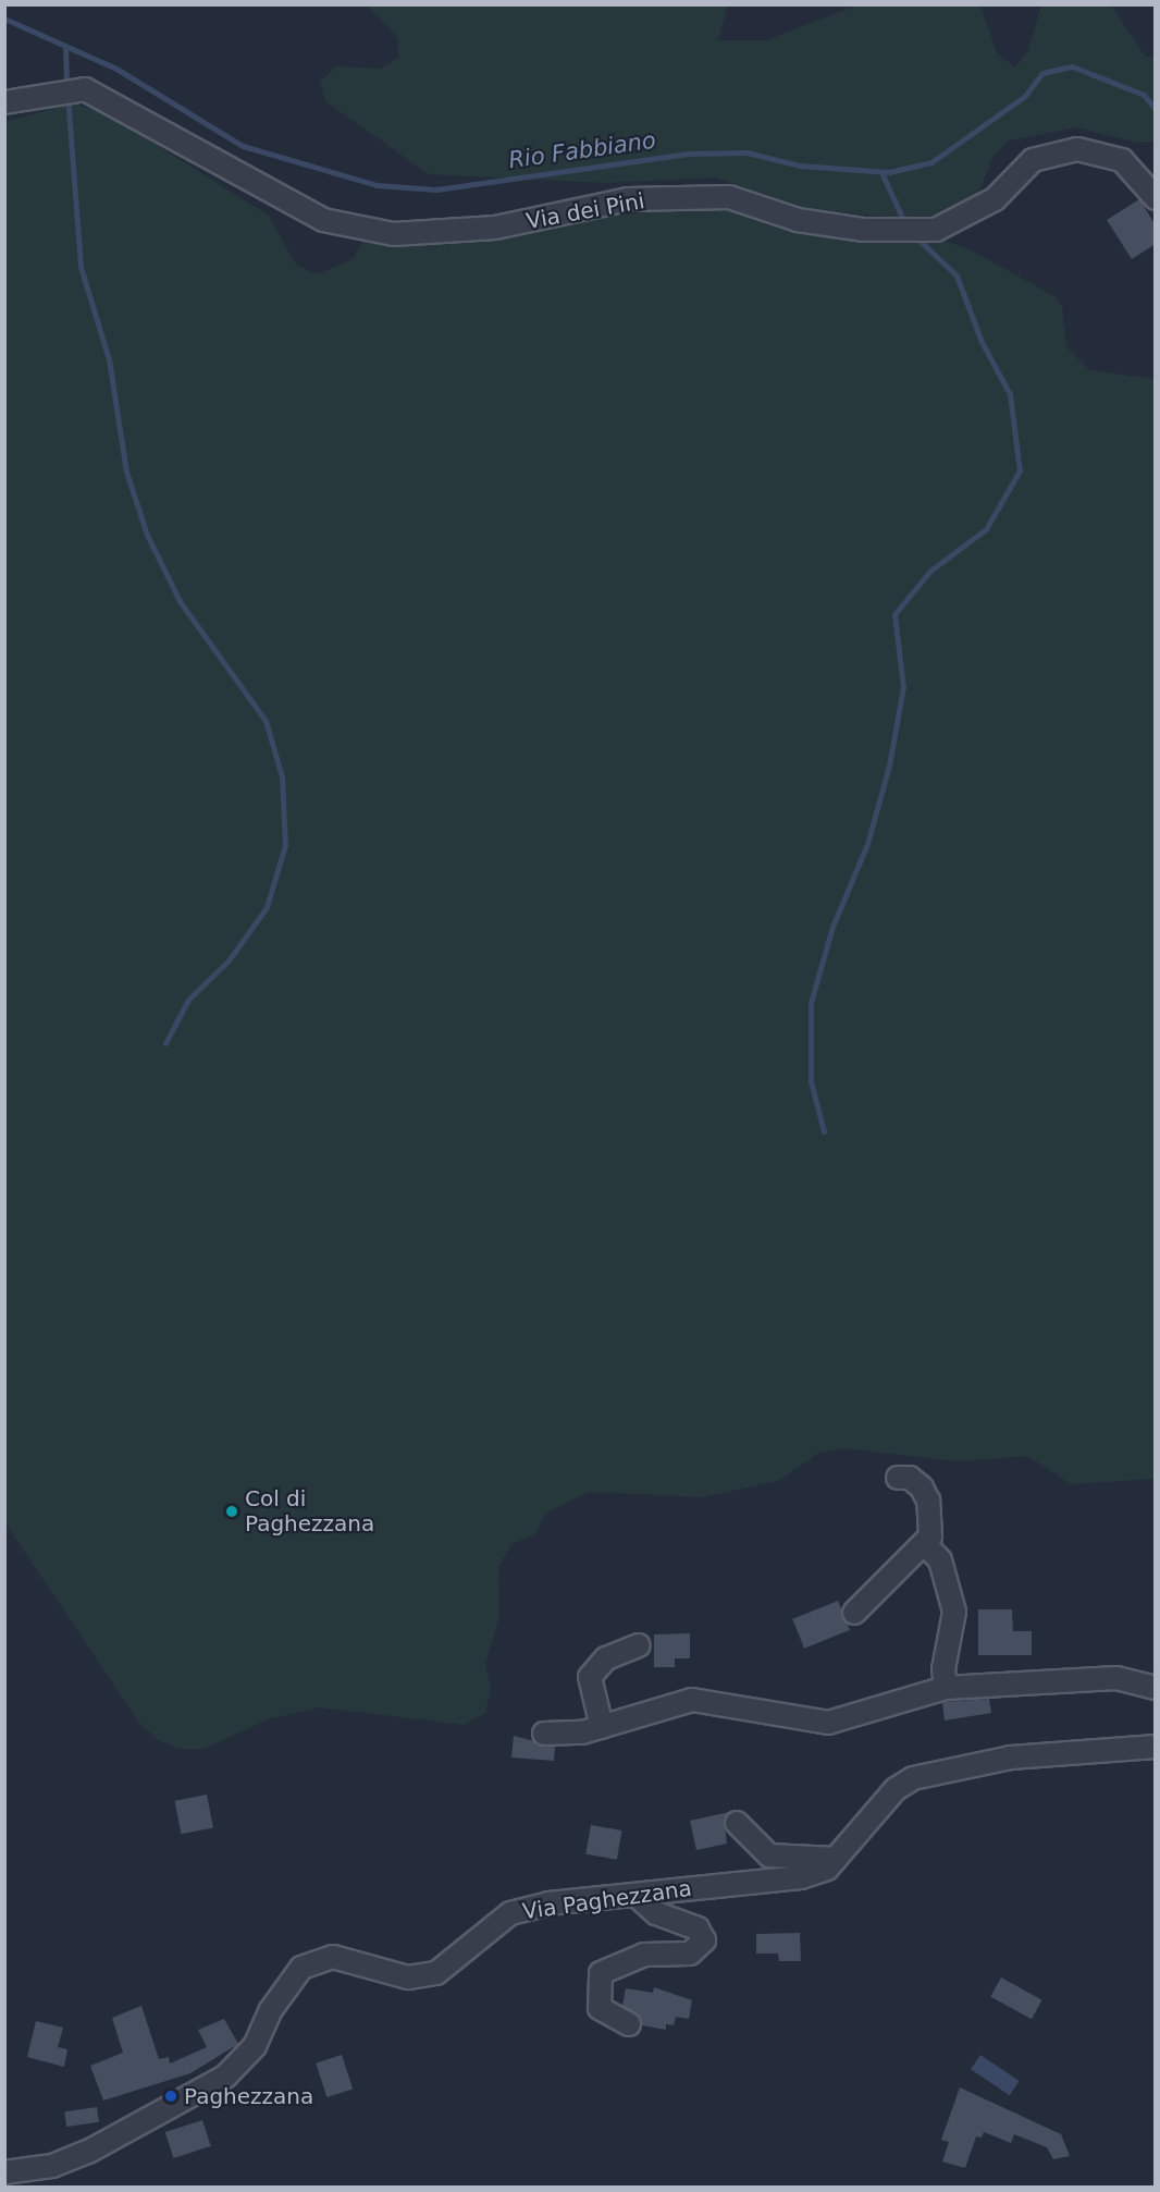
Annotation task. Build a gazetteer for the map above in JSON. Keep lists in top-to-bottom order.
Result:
{
  "streets": {
    "street": ["Via dei Pini", "Via Paghezzana"]
  },
  "water": ["Rio Fabbiano"],
  "places": ["Col di Paghezzana", "Paghezzana"]
}
